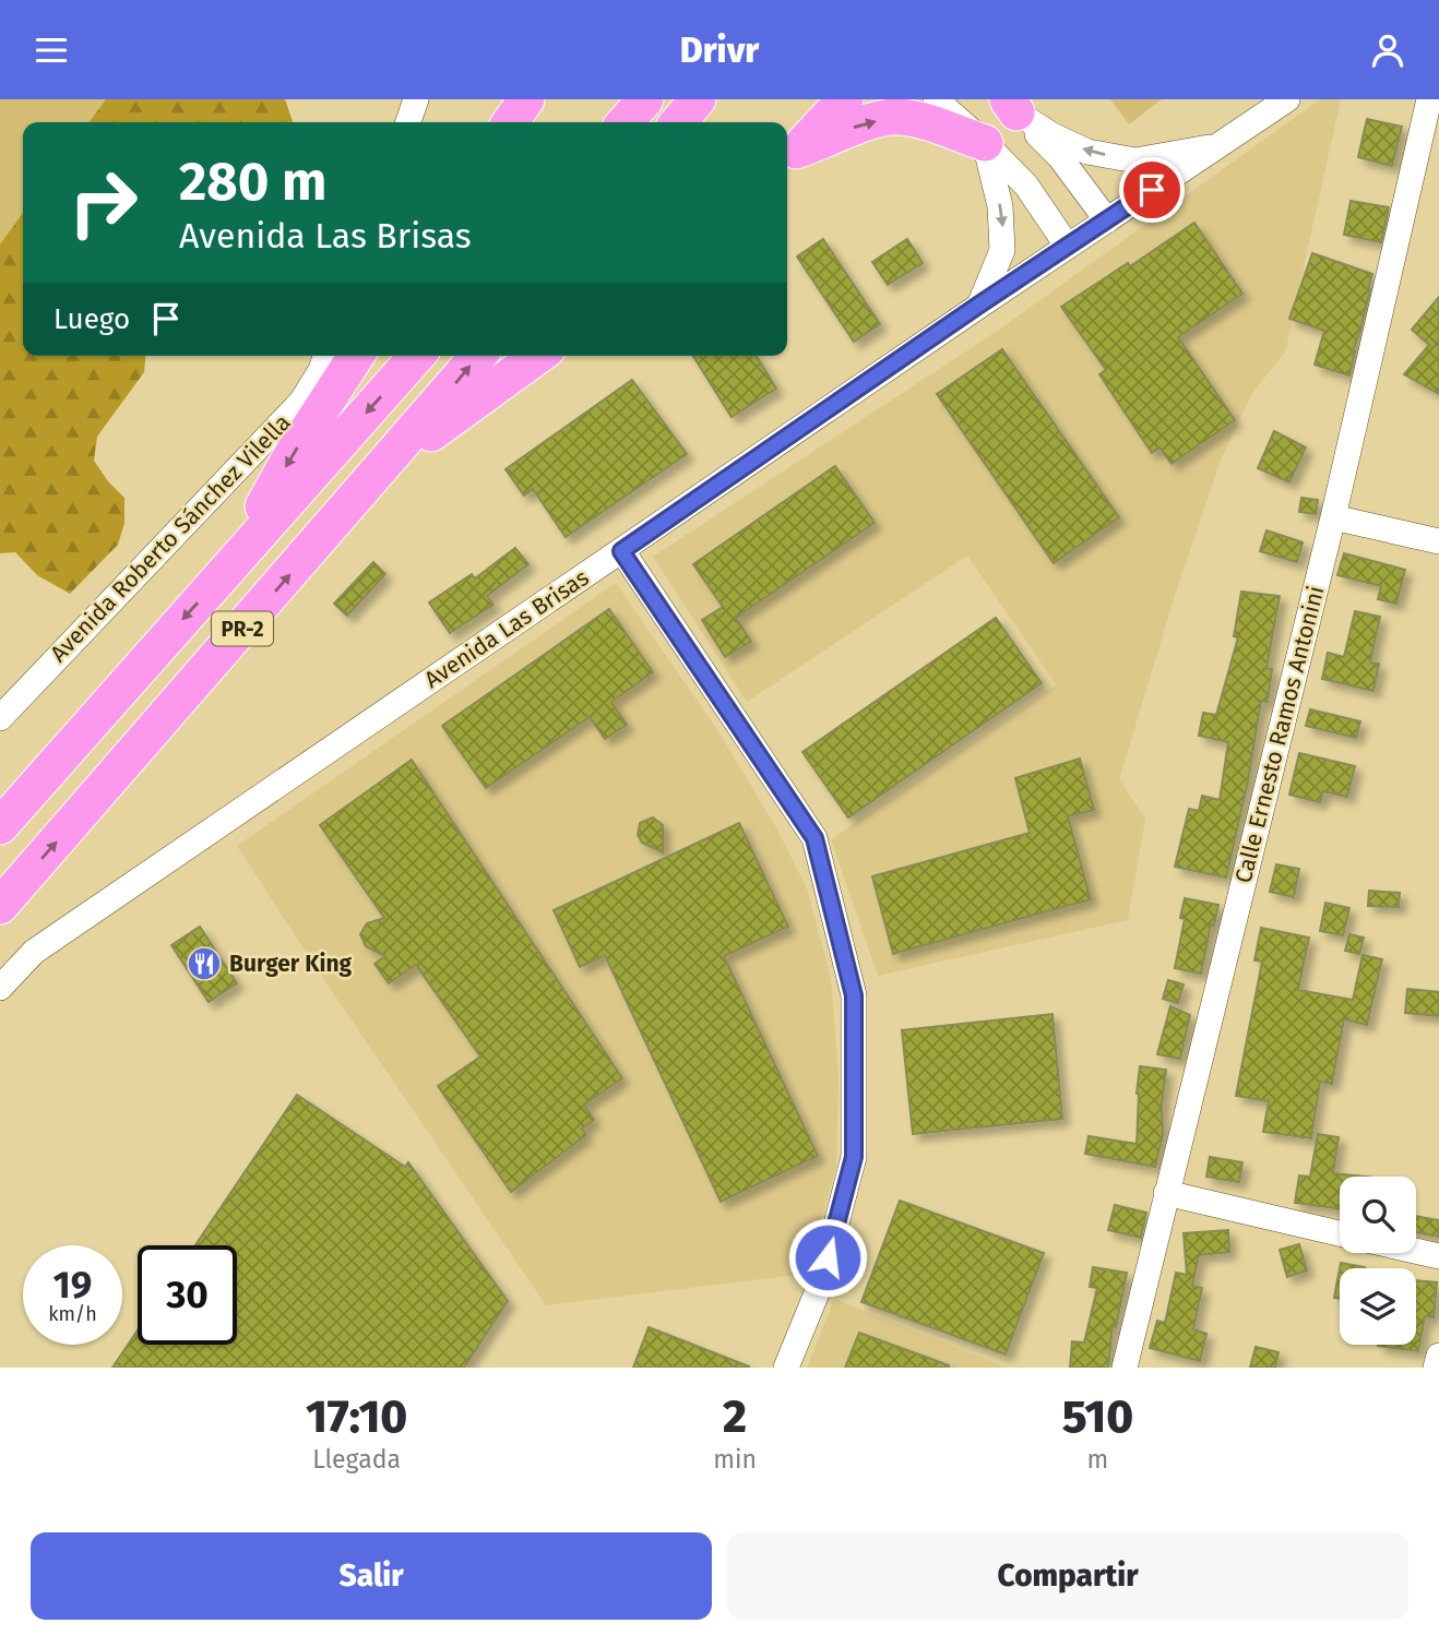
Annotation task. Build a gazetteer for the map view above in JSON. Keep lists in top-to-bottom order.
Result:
{
  "streets": {
    "highway": ["PR-2"],
    "street": ["Avenida Roberto Sánchez Vilella", "Avenida Las Brisas", "Calle Ernesto Ramos Antonini"]
  },
  "places": {
    "restaurant": ["Burger King"]
  },
  "page": {
    "header": "Drivr",
    "turn": ["280 m", "Avenida Las Brisas"],
    "then": "Luego",
    "speed": "19 km/h",
    "limit": "30",
    "eta": [
      "17:10",
      "Llegada",
      "2",
      "min",
      "510",
      "m"
    ],
    "buttons": ["Salir", "Compartir"]
  }
}
